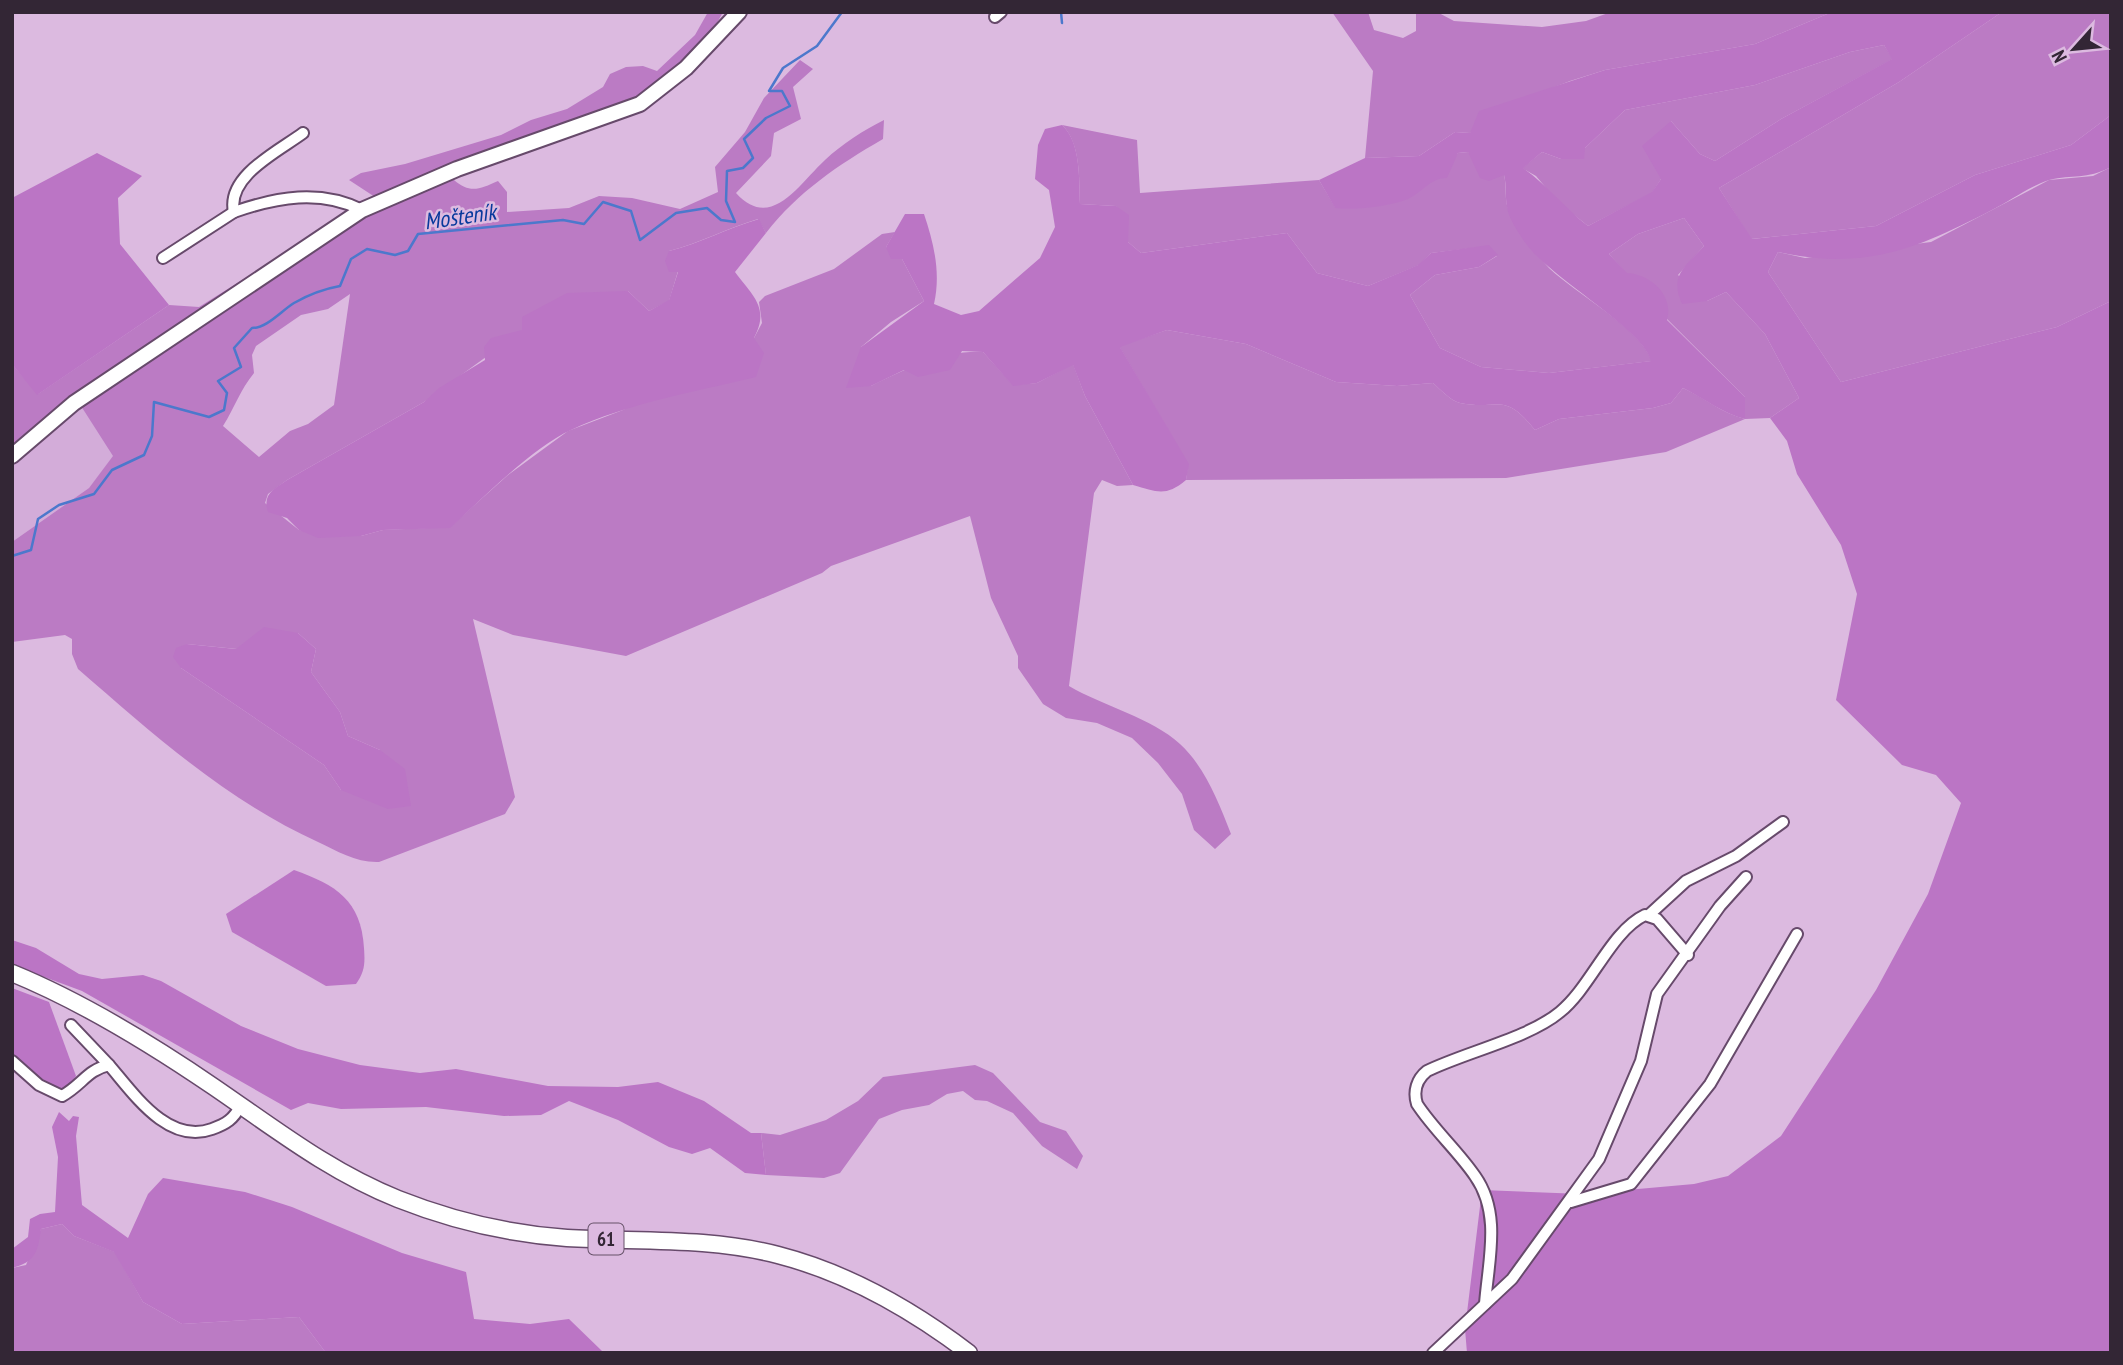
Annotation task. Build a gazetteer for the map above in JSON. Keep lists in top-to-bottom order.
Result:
{
  "streets": {
    "main road": ["61"]
  },
  "water": ["Mošteník"],
  "north": "bottom left"
}
